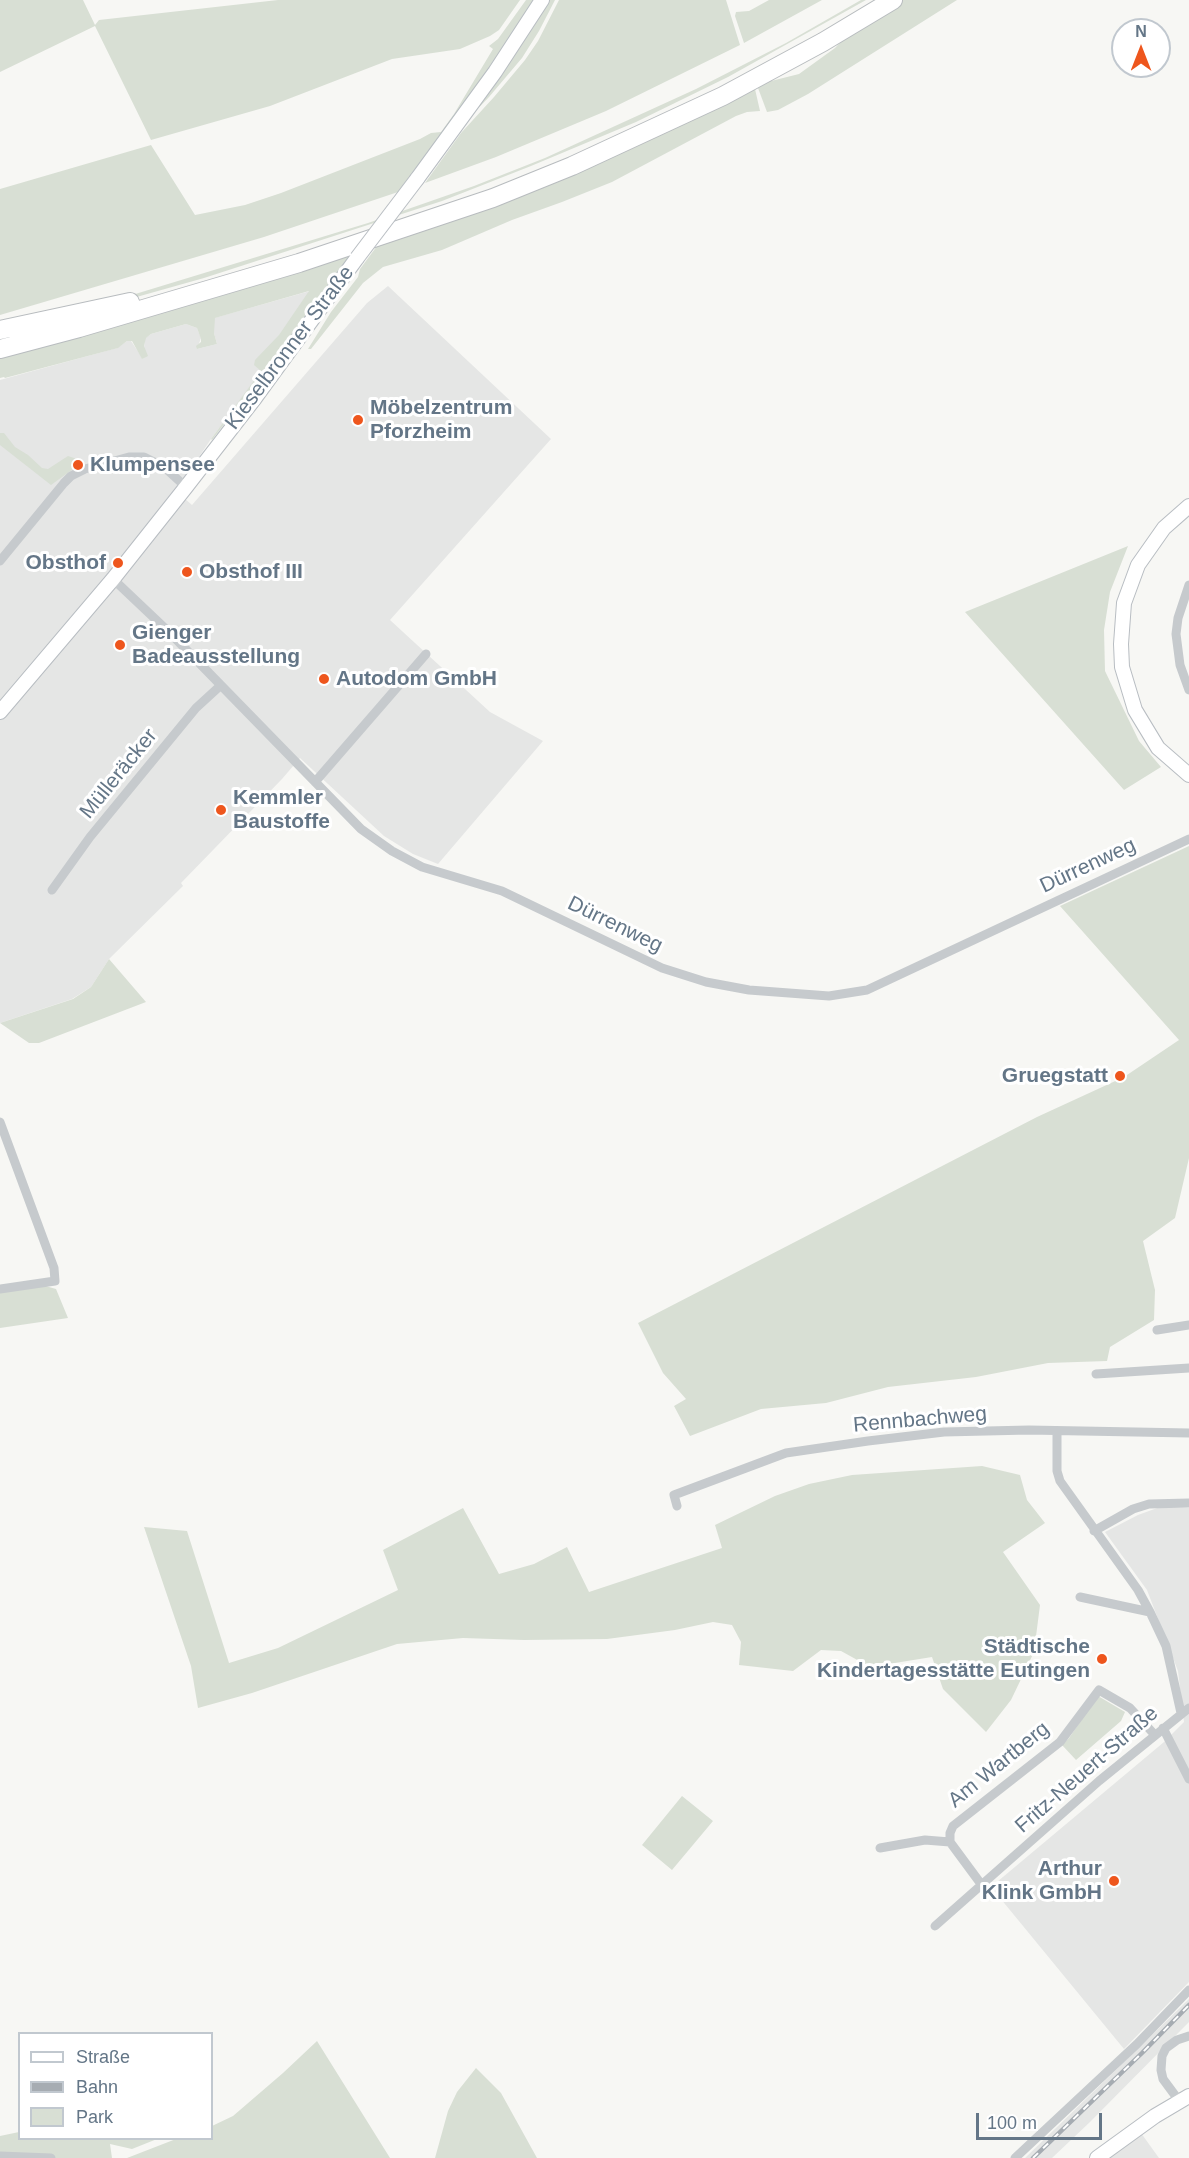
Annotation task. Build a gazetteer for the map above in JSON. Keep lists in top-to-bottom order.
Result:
{
  "streets": {
    "street": [
      "Kieselbronner Straße",
      "Mülleräcker",
      "Dürrenweg",
      "Rennbachweg",
      "Am Wartberg",
      "Fritz-Neuert-Straße"
    ]
  },
  "crossings": [
    ["Kieselbronner Straße", "Dürrenweg"],
    ["Mülleräcker", "Dürrenweg"],
    ["Am Wartberg", "Fritz-Neuert-Straße"]
  ],
  "places": [
    "Möbelzentrum Pforzheim",
    "Klumpensee",
    "Obsthof",
    "Obsthof III",
    "Gienger Badeausstellung",
    "Autodom GmbH",
    "Kemmler Baustoffe",
    "Gruegstatt",
    "Städtische Kindertagesstätte Eutingen",
    "Arthur Klink GmbH"
  ],
  "legend": ["Straße", "Bahn", "Park"],
  "scale_bar": "100 m",
  "north": "top"
}
